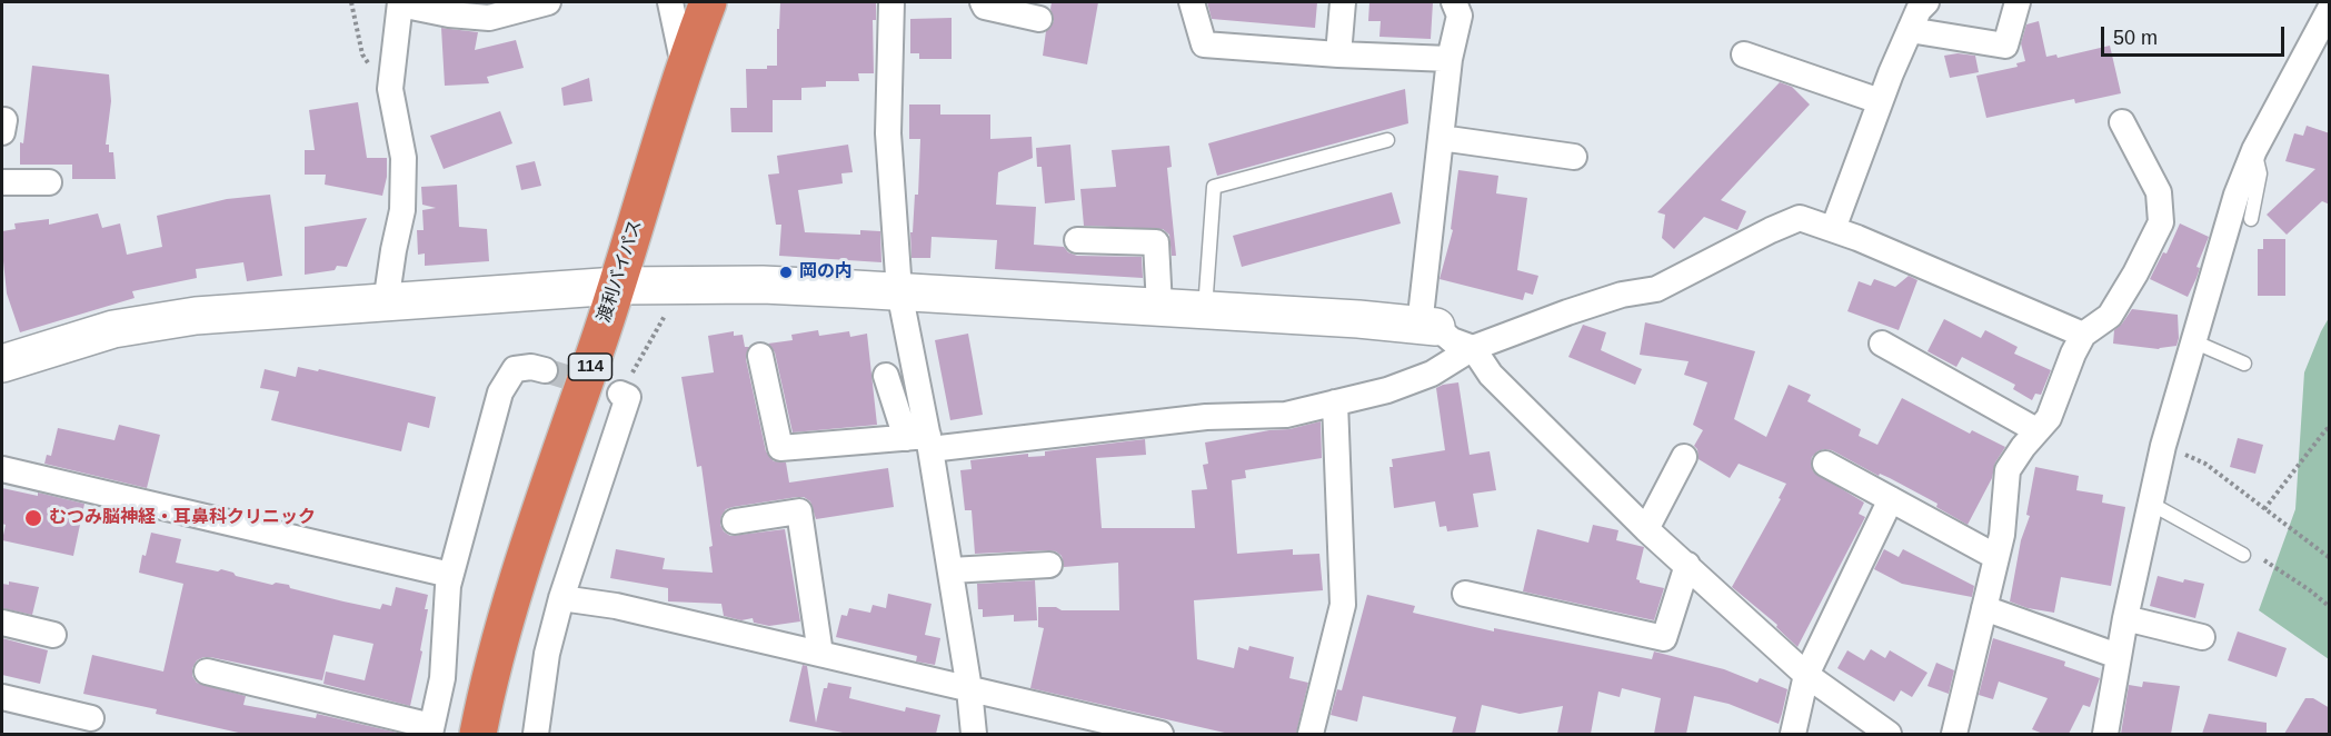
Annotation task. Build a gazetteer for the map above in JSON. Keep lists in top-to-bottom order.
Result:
{
  "streets": {
    "highway": ["渡利バイパス", "114"]
  },
  "places": ["岡の内", "むつみ脳神経・耳鼻科クリニック"],
  "scale_bar": "50 m"
}
